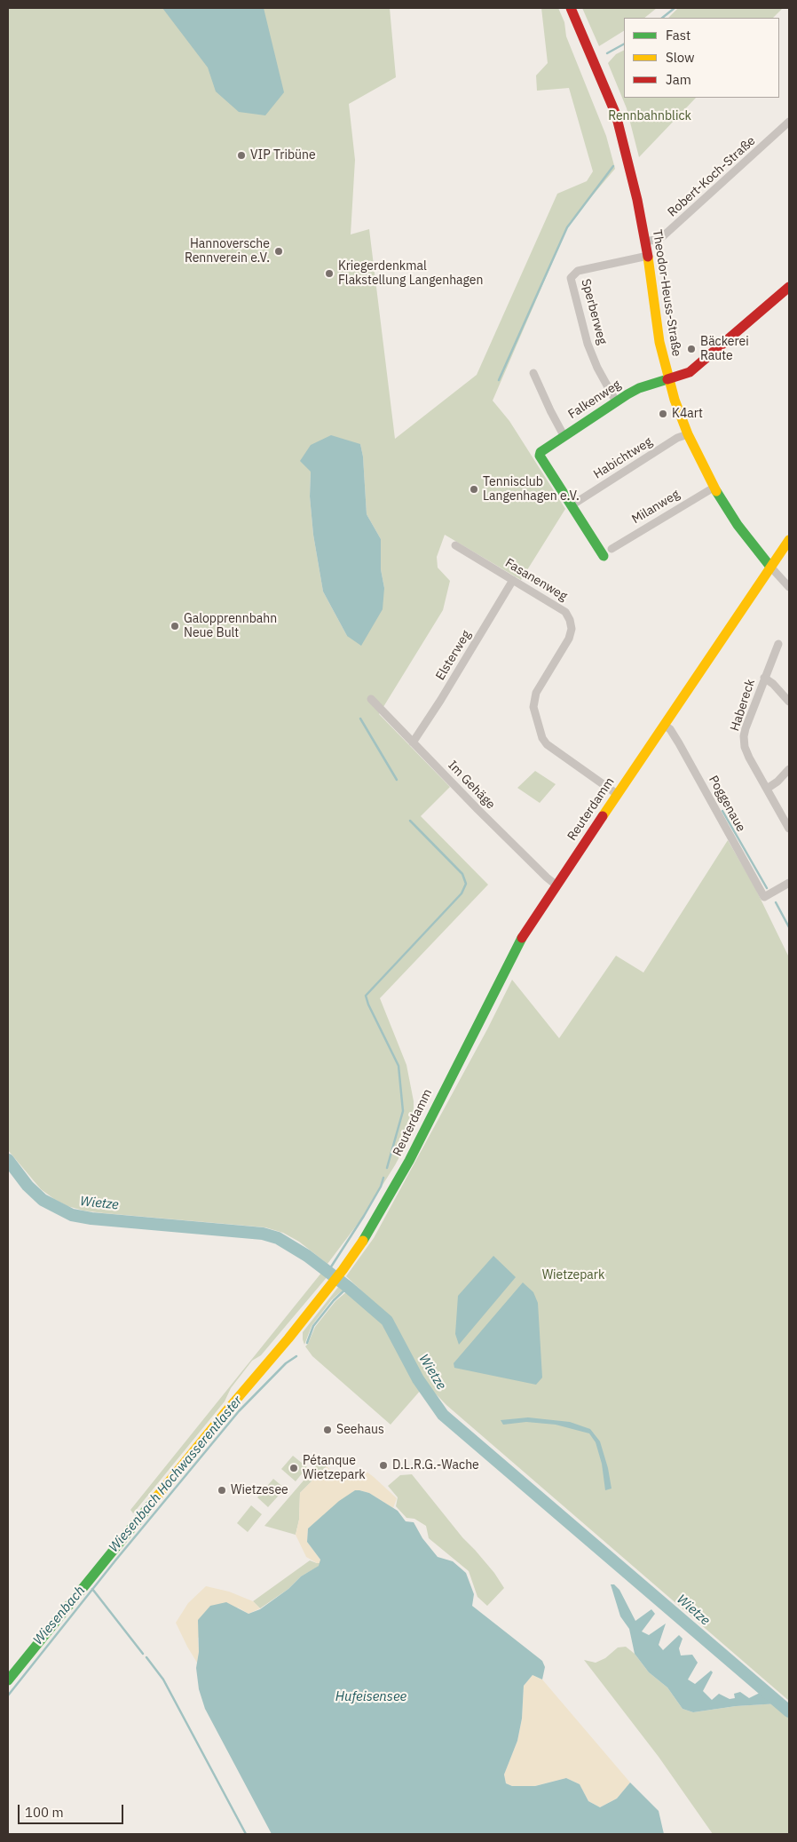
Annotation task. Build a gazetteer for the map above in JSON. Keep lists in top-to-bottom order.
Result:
{
  "streets": {
    "street": [
      "Robert-Koch-Straße",
      "Theodor-Heuss-Straße",
      "Sperberweg",
      "Falkenweg",
      "Habichtweg",
      "Milanweg",
      "Fasanenweg",
      "Elsterweg",
      "Habereck",
      "Im Gehäge",
      "Poggenaue",
      "Reuterdamm"
    ]
  },
  "crossings": [
    ["Robert-Koch-Straße", "Theodor-Heuss-Straße"],
    ["Theodor-Heuss-Straße", "Sperberweg"],
    ["Theodor-Heuss-Straße", "Falkenweg"],
    ["Theodor-Heuss-Straße", "Habichtweg"],
    ["Theodor-Heuss-Straße", "Milanweg"],
    ["Theodor-Heuss-Straße", "Reuterdamm"],
    ["Sperberweg", "Falkenweg"],
    ["Falkenweg", "Habichtweg"],
    ["Fasanenweg", "Elsterweg"],
    ["Fasanenweg", "Reuterdamm"],
    ["Elsterweg", "Im Gehäge"],
    ["Im Gehäge", "Reuterdamm"],
    ["Poggenaue", "Reuterdamm"]
  ],
  "water": [
    "Wietze",
    "Wiesenbach Hochwasserentlaster",
    "Wiesenbach",
    "Hufeisensee"
  ],
  "parks": ["Rennbahnblick", "Wietzepark"],
  "places": [
    "VIP Tribüne",
    "Hannoversche Rennverein e.V.",
    "Kriegerdenkmal Flakstellung Langenhagen",
    "Bäckerei Raute",
    "K4art",
    "Tennisclub Langenhagen e.V.",
    "Galopprennbahn Neue Bult",
    "Seehaus",
    "D.L.R.G.-Wache",
    "Pétanque Wietzepark",
    "Wietzesee"
  ],
  "legend": ["Fast", "Slow", "Jam"],
  "scale_bar": "100 m"
}
